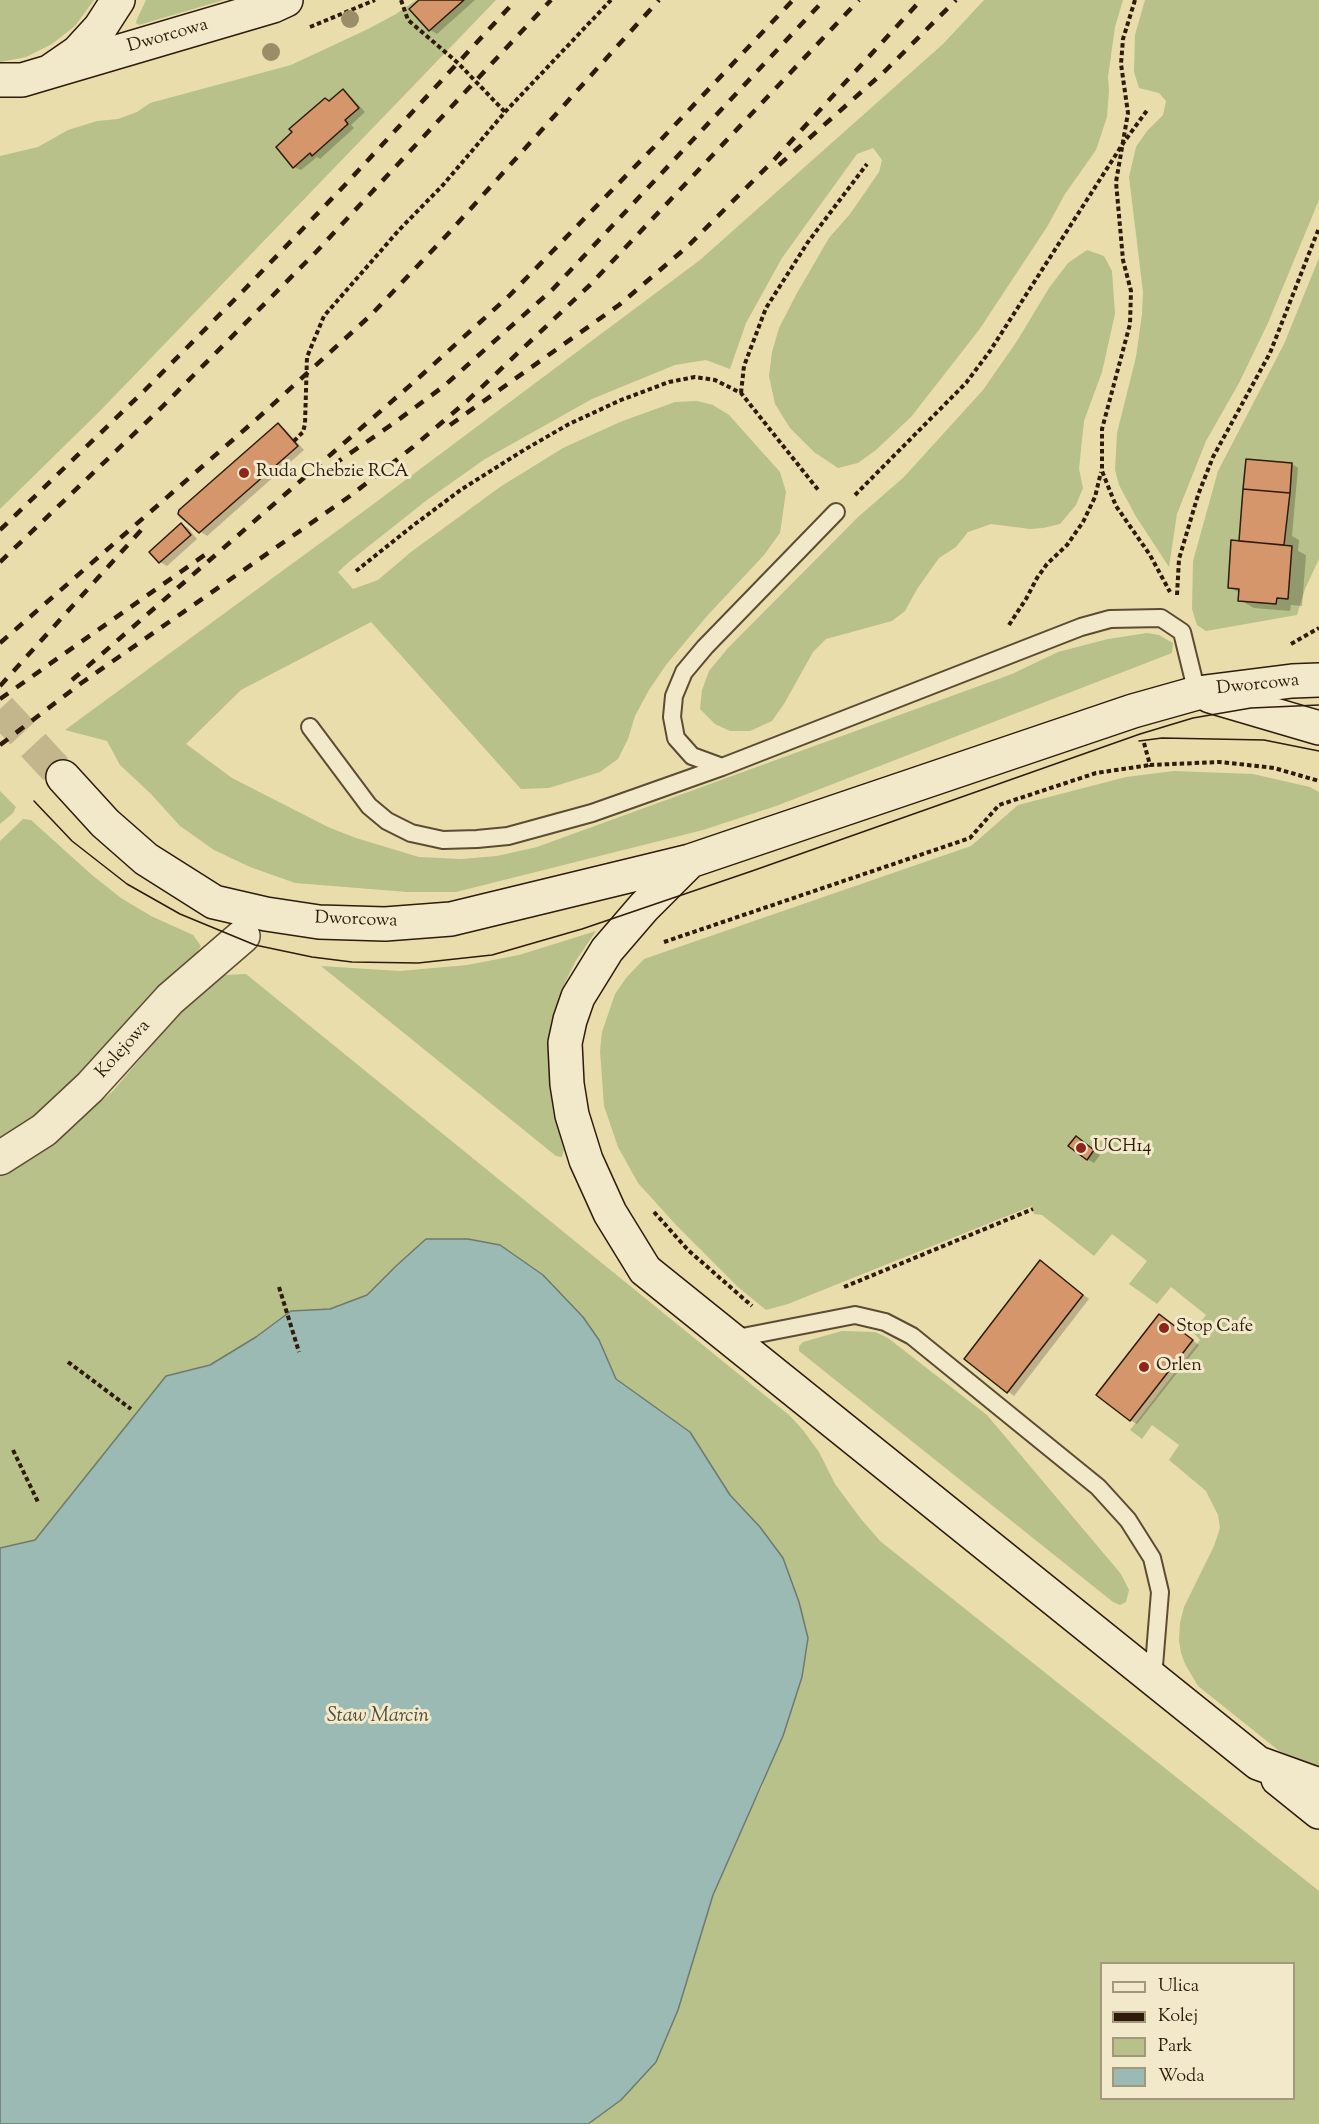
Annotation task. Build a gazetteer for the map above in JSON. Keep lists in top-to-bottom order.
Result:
{
  "streets": {
    "main road": ["Dworcowa", "Kolejowa"]
  },
  "water": ["Staw Marcin"],
  "places": [
    "Ruda Chebzie RCA",
    "UCH14",
    "Stop Cafe",
    "Orlen"
  ],
  "legend": [
    "Ulica",
    "Kolej",
    "Park",
    "Woda"
  ]
}
